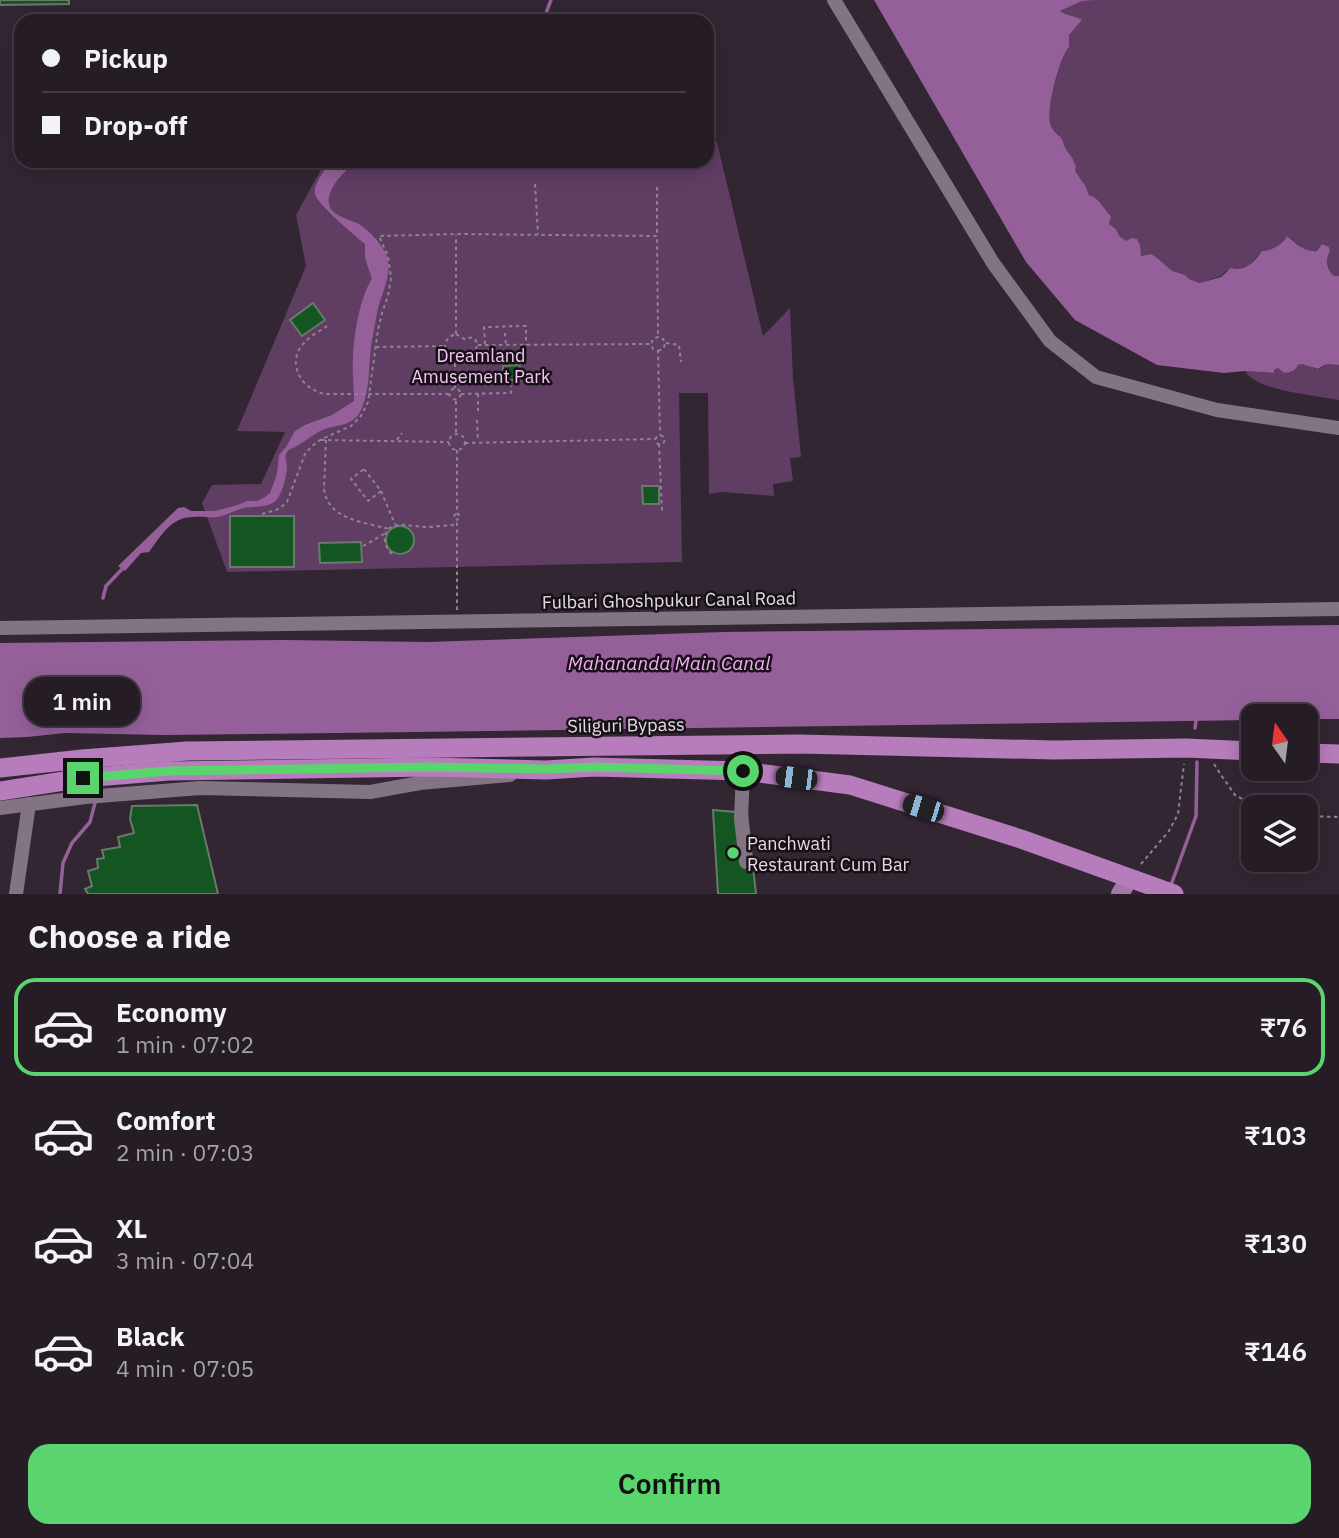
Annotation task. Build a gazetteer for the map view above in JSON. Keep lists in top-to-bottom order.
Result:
{
  "streets": {
    "highway": ["Siliguri Bypass"],
    "street": ["Fulbari Ghoshpukur Canal Road"]
  },
  "water": ["Mahananda Main Canal"],
  "parks": ["Dreamland Amusement Park"],
  "places": ["Panchwati Restaurant Cum Bar"],
  "north": "top",
  "page": {
    "banner": ["Pickup", "Drop-off"],
    "bubble": "1 min",
    "heading": "Choose a ride",
    "list": [
      {
        "name": "Economy",
        "note": "1 min · 07:02",
        "value": "₹76"
      },
      {
        "name": "Comfort",
        "note": "2 min · 07:03",
        "value": "₹103"
      },
      {
        "name": "XL",
        "note": "3 min · 07:04",
        "value": "₹130"
      },
      {
        "name": "Black",
        "note": "4 min · 07:05",
        "value": "₹146"
      }
    ],
    "buttons": "Confirm"
  }
}
